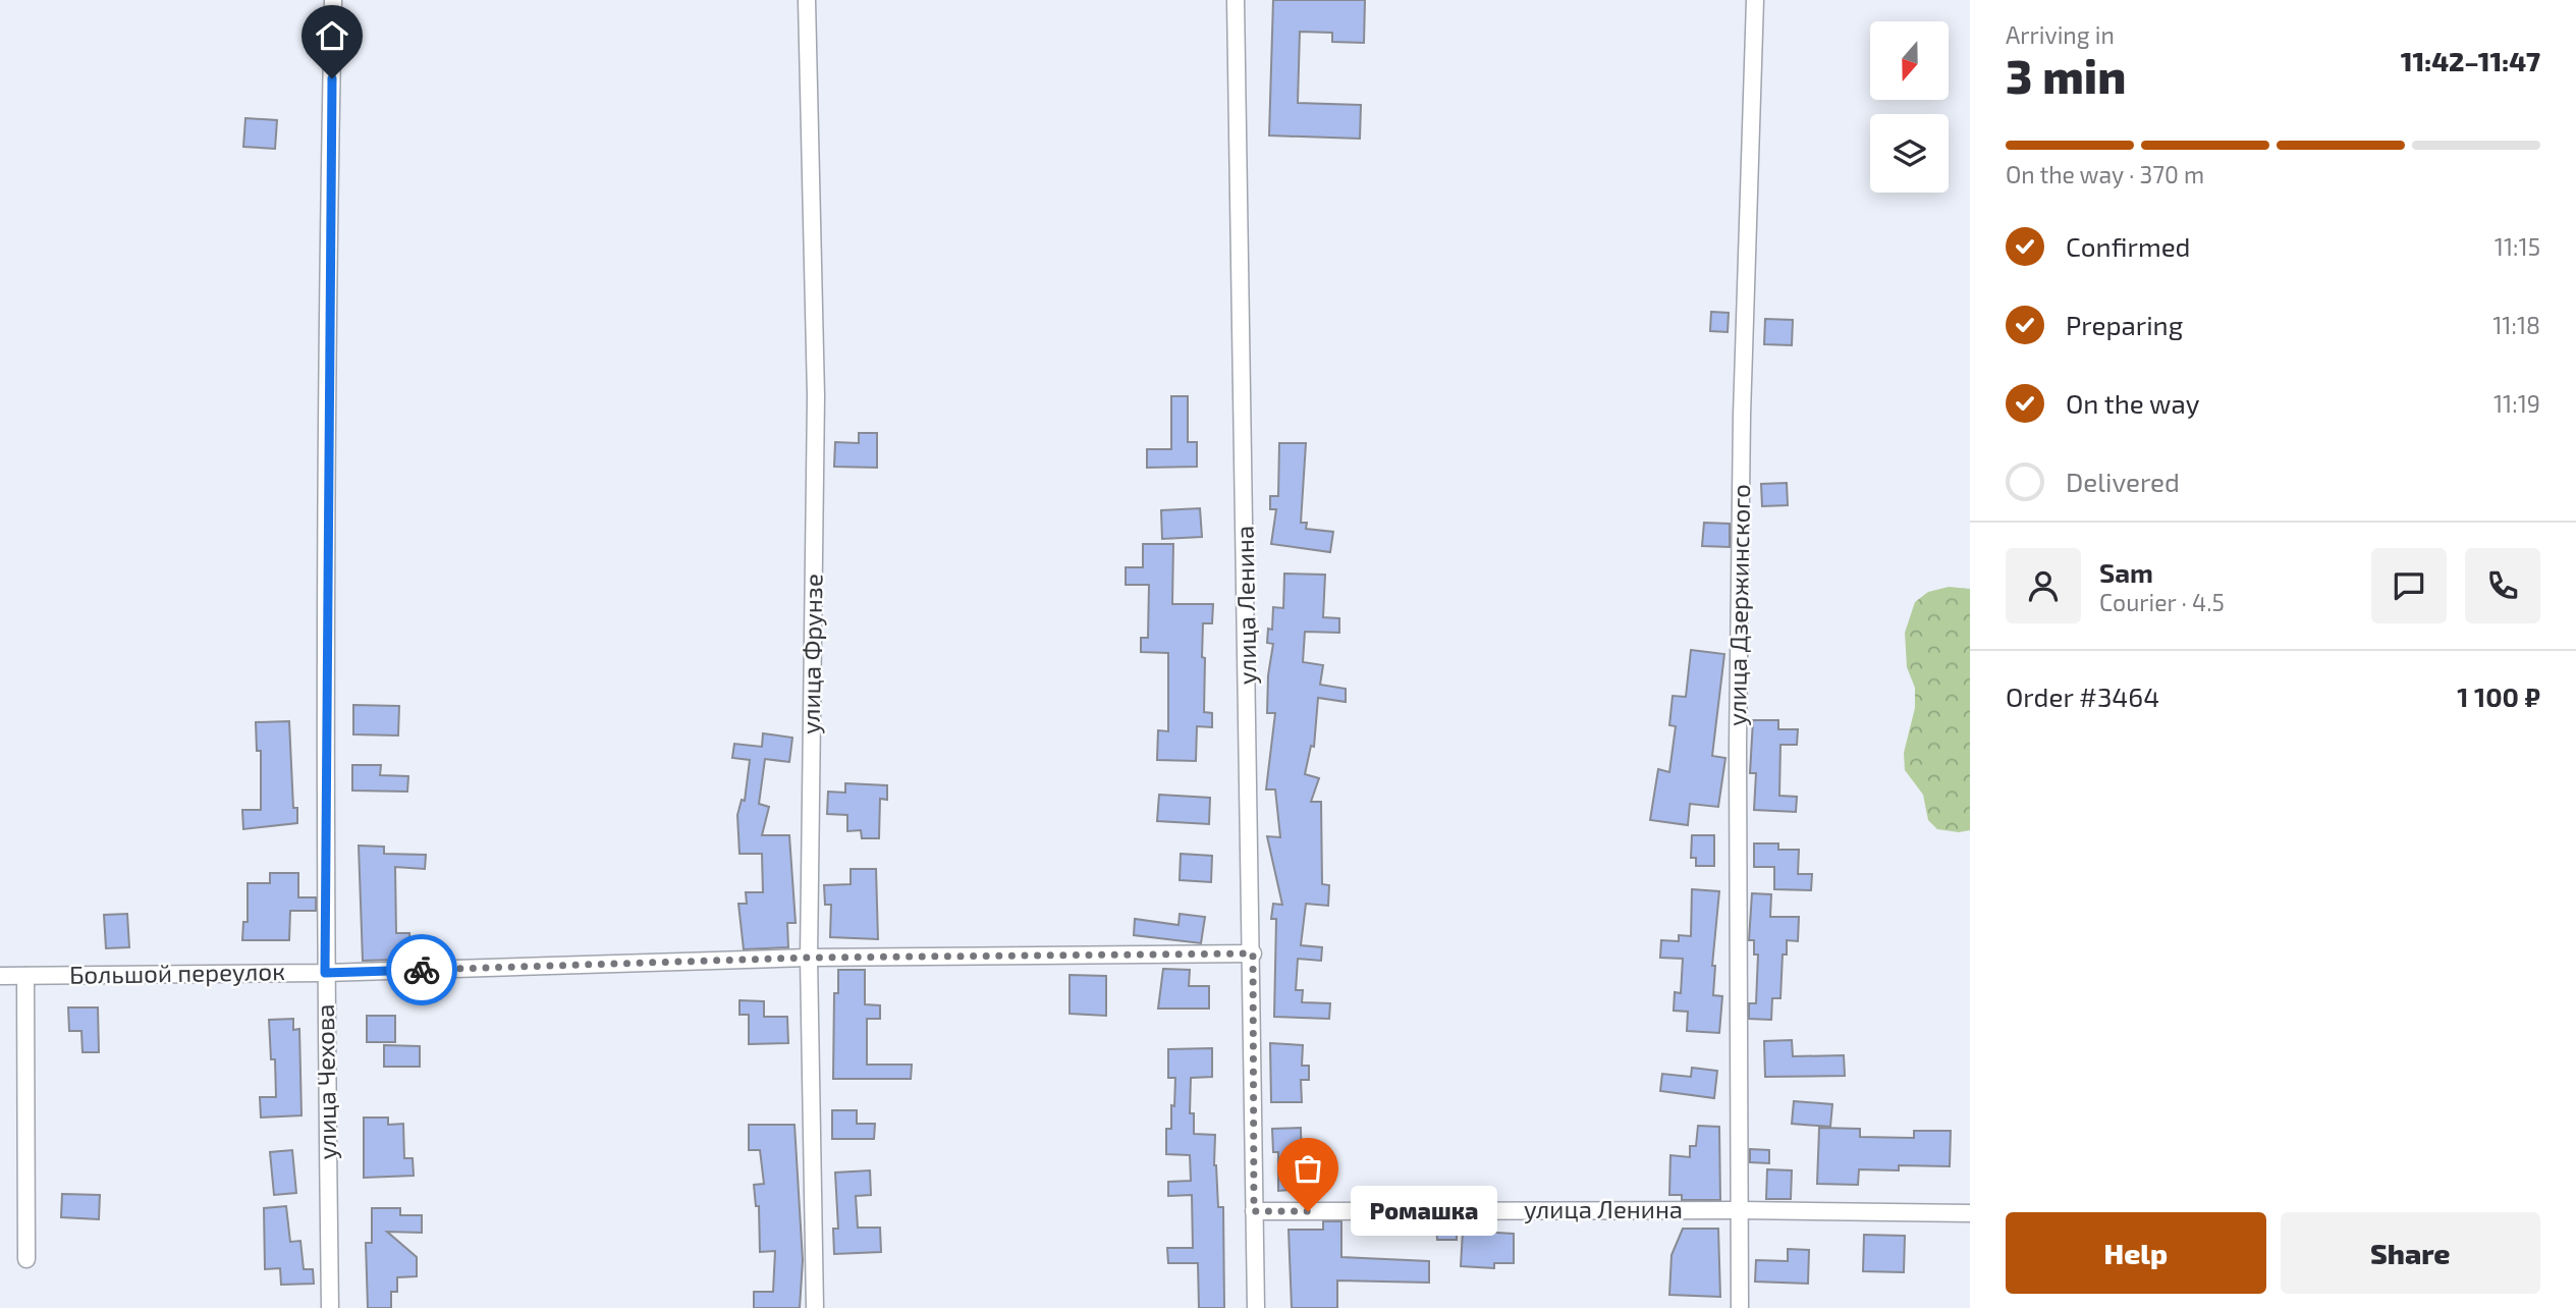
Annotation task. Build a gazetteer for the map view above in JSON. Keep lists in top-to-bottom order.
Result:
{
  "streets": {
    "street": [
      "улица Ленина",
      "улица Дзержинского",
      "улица Фрунзе",
      "Большой переулок",
      "улица Чехова"
    ]
  },
  "crossings": [
    ["улица Ленина", "улица Дзержинского"],
    ["улица Ленина", "Большой переулок"],
    ["улица Фрунзе", "Большой переулок"],
    ["Большой переулок", "улица Чехова"]
  ],
  "places": ["Ромашка"],
  "north": "bottom",
  "page": {
    "heading": ["3 min", "Arriving in", "11:42–11:47"],
    "panel": [
      "Sam",
      "Courier · 4.5",
      "Order #3464",
      "1 100 ₽"
    ],
    "bar": "On the way · 370 m",
    "list": [
      ["Confirmed", "11:15"],
      ["Preparing", "11:18"],
      ["On the way", "11:19"],
      "Delivered"
    ],
    "bubble": "Ромашка",
    "buttons": ["Help", "Share"]
  }
}
